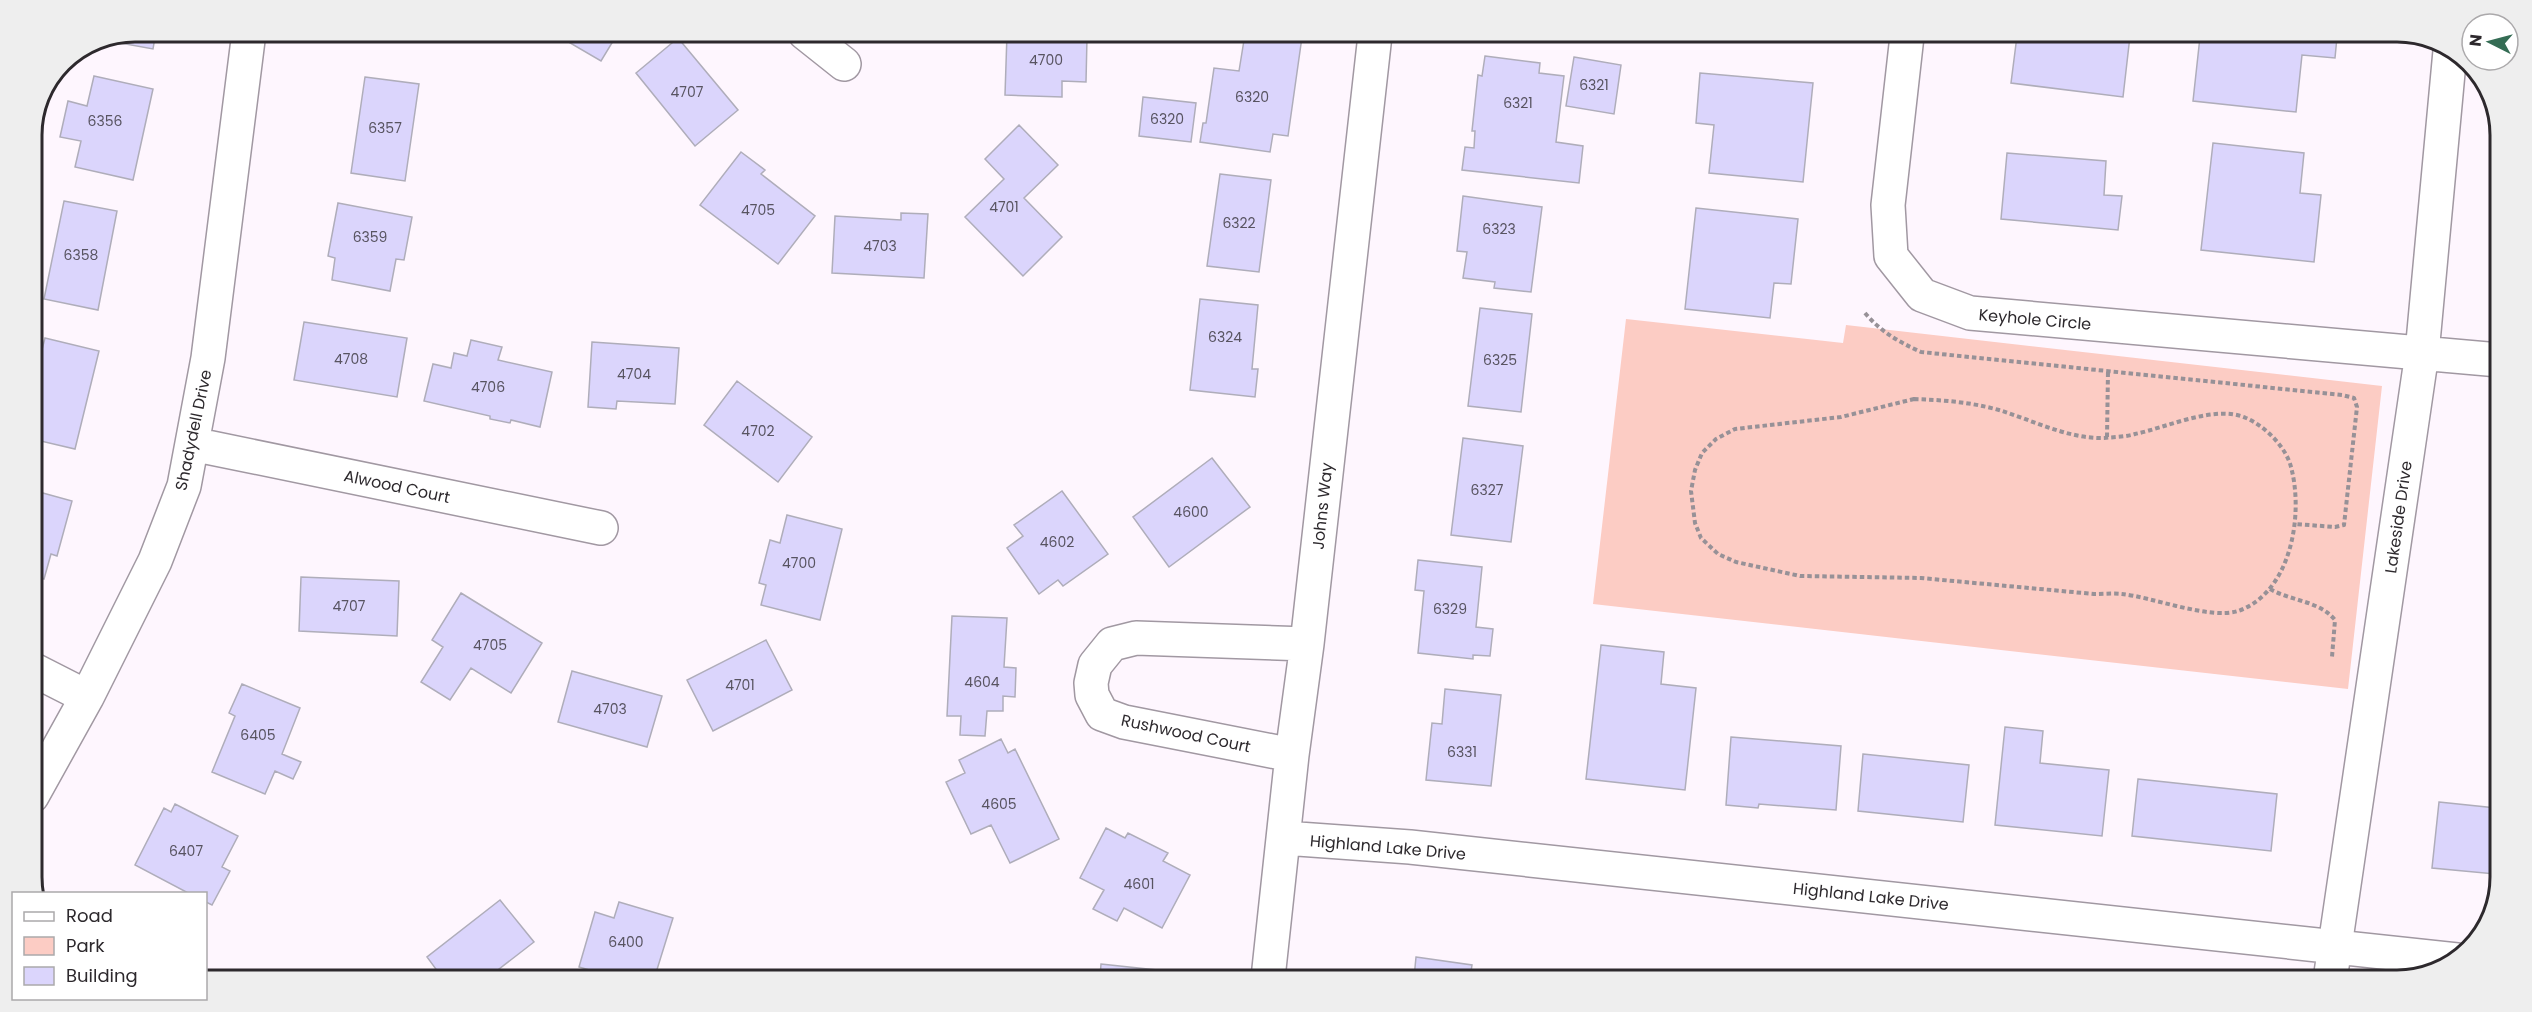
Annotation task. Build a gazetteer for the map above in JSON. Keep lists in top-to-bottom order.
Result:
{
  "streets": {
    "street": [
      "Keyhole Circle",
      "Shadydell Drive",
      "Alwood Court",
      "Johns Way",
      "Lakeside Drive",
      "Rushwood Court",
      "Highland Lake Drive"
    ]
  },
  "crossings": [
    ["Keyhole Circle", "Lakeside Drive"],
    ["Shadydell Drive", "Alwood Court"],
    ["Johns Way", "Rushwood Court"],
    ["Johns Way", "Highland Lake Drive"],
    ["Lakeside Drive", "Highland Lake Drive"]
  ],
  "house_numbers": [
    "4700",
    "6321",
    "4707",
    "6320",
    "6321",
    "6320",
    "6356",
    "6357",
    "4701",
    "4705",
    "6322",
    "6323",
    "6359",
    "4703",
    "6358",
    "6324",
    "4708",
    "6325",
    "4704",
    "4706",
    "4702",
    "6327",
    "4600",
    "4602",
    "4700",
    "4707",
    "6329",
    "4705",
    "4604",
    "4701",
    "4703",
    "6405",
    "6331",
    "4605",
    "6407",
    "4601",
    "6400"
  ],
  "legend": ["Road", "Park", "Building"],
  "north": "left"
}
